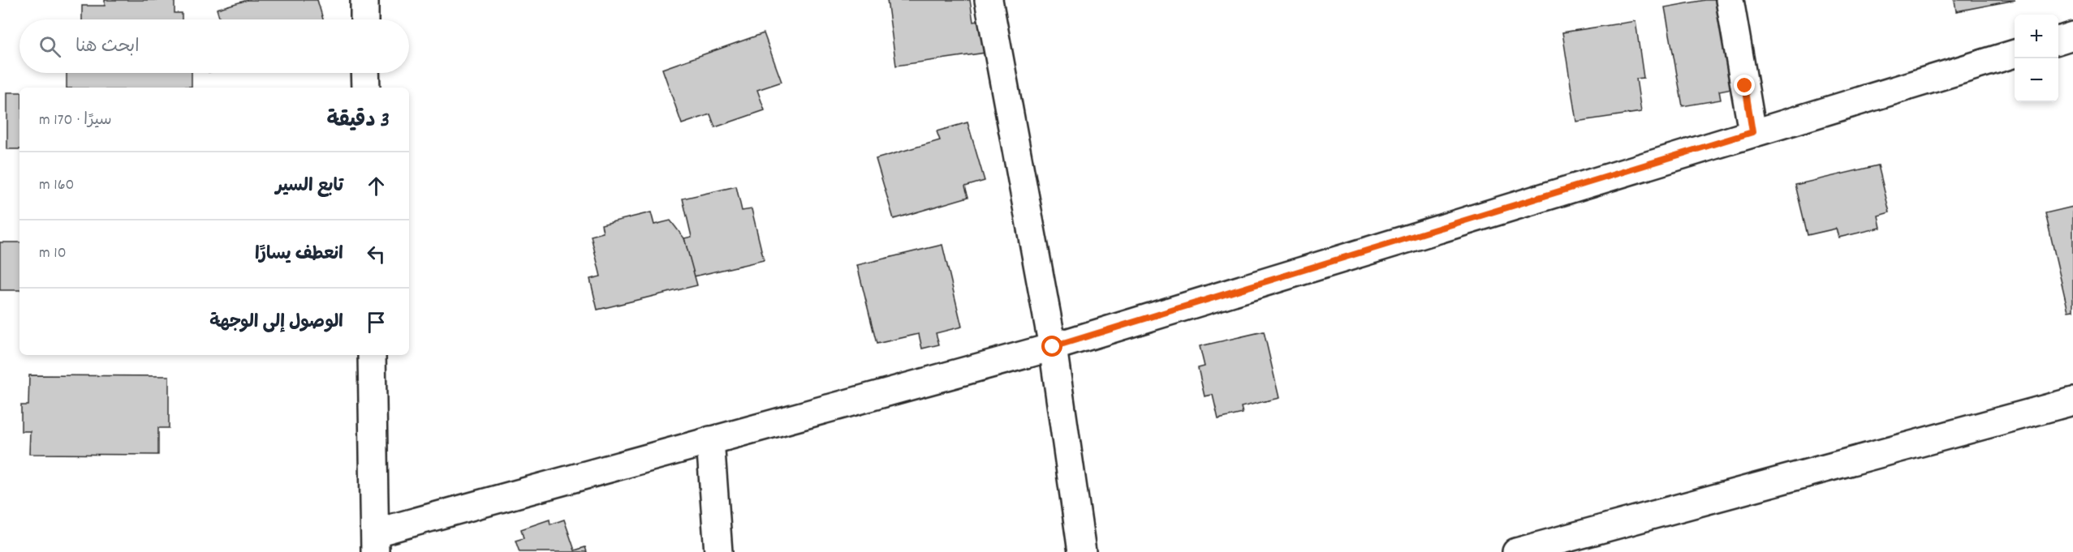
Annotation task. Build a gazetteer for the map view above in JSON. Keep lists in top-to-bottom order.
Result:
{
  "page": {
    "map_buttons": ["+", "−"],
    "search": "ابحث هنا",
    "heading": ["3 دقيقة", "سيرًا · 170 m"],
    "list": [
      ["تابع السير", "160 m"],
      ["انعطف يسارًا", "10 m"],
      "الوصول إلى الوجهة"
    ]
  }
}
